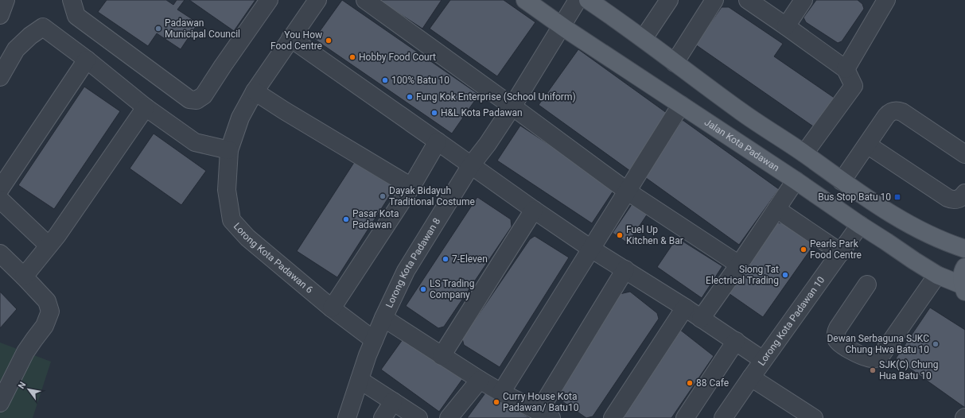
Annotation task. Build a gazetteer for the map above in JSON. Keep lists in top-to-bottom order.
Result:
{
  "streets": {
    "main road": ["Jalan Kota Padawan"],
    "street": ["Lorong Kota Padawan 6", "Lorong Kota Padawan 8", "Lorong Kota Padawan 10"]
  },
  "crossings": [
    ["Jalan Kota Padawan", "Lorong Kota Padawan 8"],
    ["Jalan Kota Padawan", "Lorong Kota Padawan 10"],
    ["Lorong Kota Padawan 6", "Lorong Kota Padawan 8"]
  ],
  "places": {
    "other": [
      "Padawan Municipal Council",
      "You How Food Centre",
      "Hobby Food Court",
      "100% Batu 10",
      "Fung Kok Enterprise (School Uniform)",
      "H&L Kota Padawan",
      "Dayak Bidayuh Traditional Costume",
      "Pasar Kota Padawan",
      "Fuel Up Kitchen & Bar",
      "Pearls Park Food Centre",
      "7-Eleven",
      "Siong Tat Electrical Trading",
      "LS Trading Company",
      "Dewan Serbaguna SJKC Chung Hwa Batu 10",
      "SJK(C) Chung Hua Batu 10",
      "88 Cafe",
      "Curry House Kota Padawan/ Batu10"
    ],
    "transit": ["Bus Stop Batu 10"]
  },
  "north": "top left"
}
